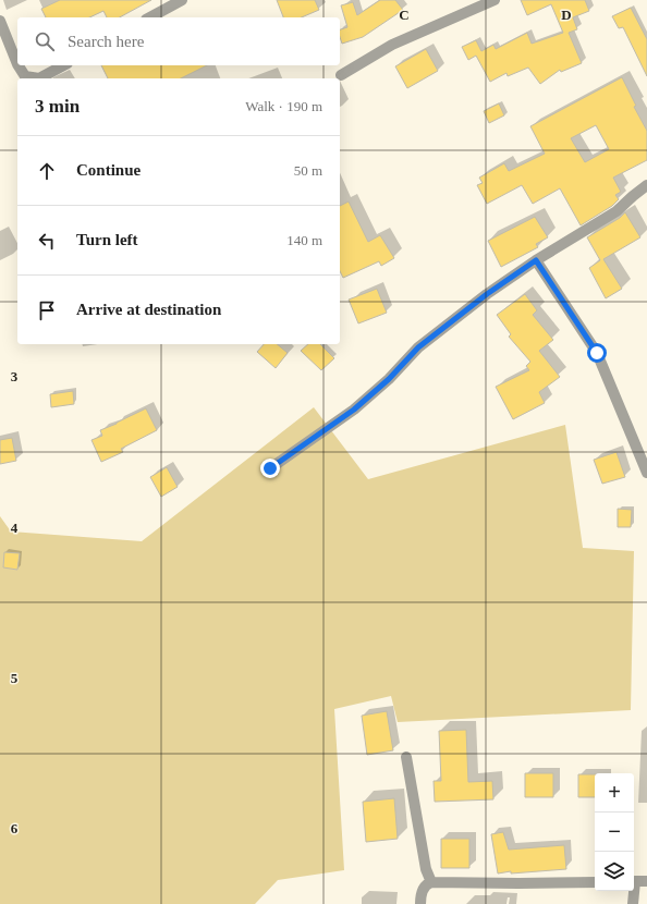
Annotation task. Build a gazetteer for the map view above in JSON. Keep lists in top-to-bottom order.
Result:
{
  "page": {
    "search": "Search here",
    "heading": ["3 min", "Walk · 190 m"],
    "list": [
      ["Continue", "50 m"],
      ["Turn left", "140 m"],
      "Arrive at destination"
    ],
    "map_buttons": ["+", "−"]
  },
  "grid": {
    "columns": ["C", "D"],
    "rows": [
      "3",
      "4",
      "5",
      "6"
    ]
  }
}
